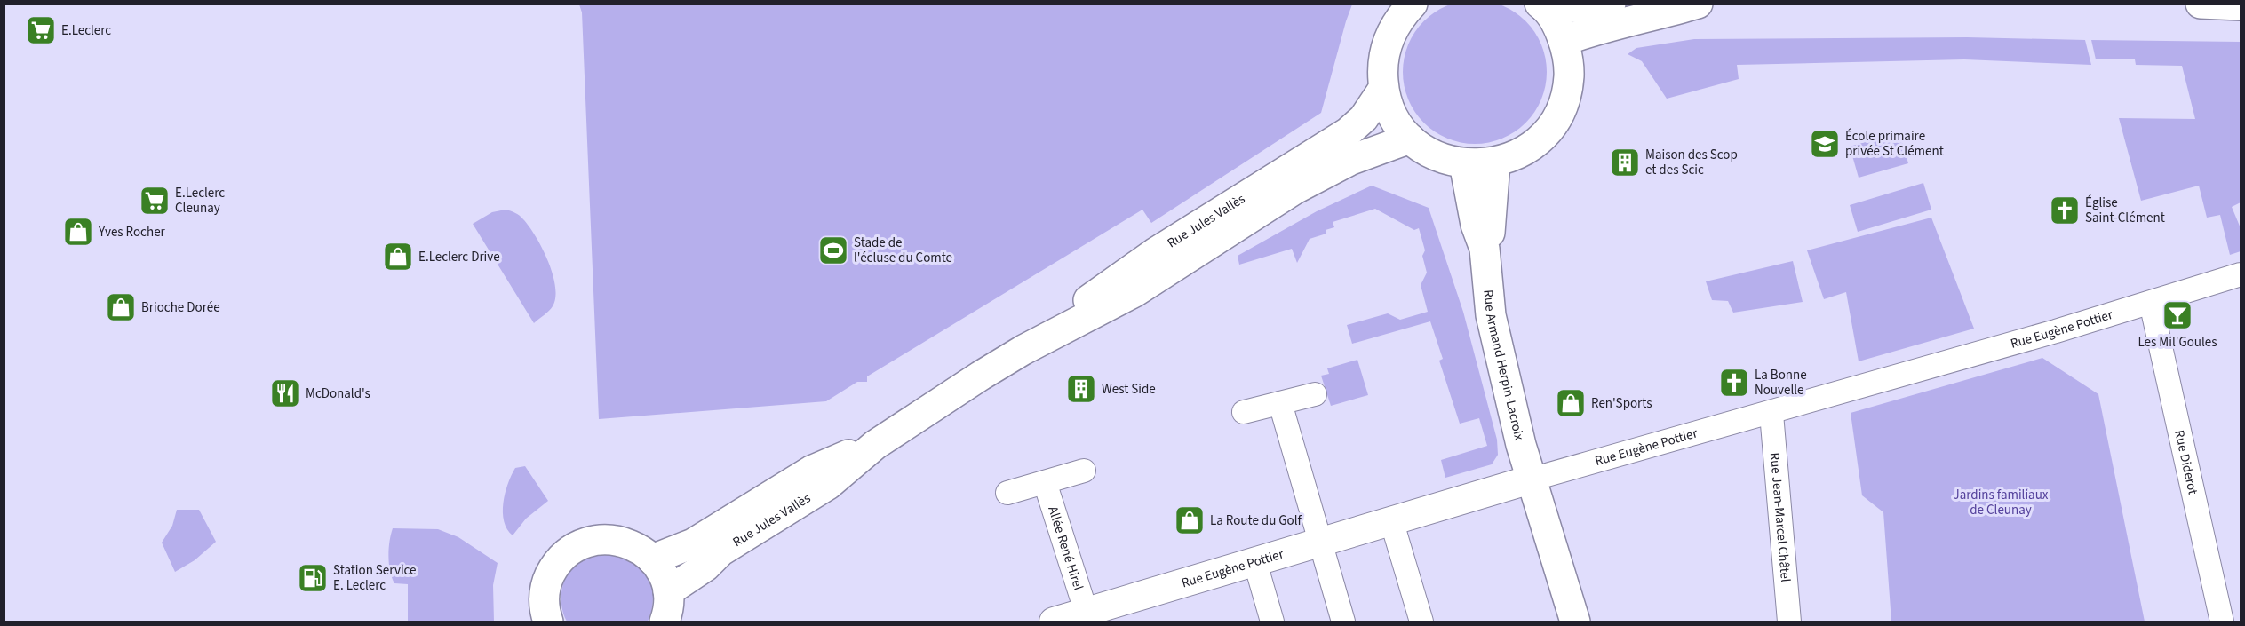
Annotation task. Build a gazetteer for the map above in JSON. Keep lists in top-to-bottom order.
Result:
{
  "streets": {
    "main road": ["Rue Jules Vallès", "Rue Armand Herpin-Lacroix"],
    "street": [
      "Rue Eugène Pottier",
      "Rue Diderot",
      "Rue Jean-Marcel Châtel",
      "Allée René Hirel"
    ]
  },
  "crossings": [
    ["Rue Eugène Pottier", "Rue Armand Herpin-Lacroix"],
    ["Rue Eugène Pottier", "Rue Diderot"],
    ["Rue Eugène Pottier", "Rue Jean-Marcel Châtel"],
    ["Rue Eugène Pottier", "Allée René Hirel"]
  ],
  "parks": ["Jardins familiaux de Cleunay"],
  "places": {
    "supermarket": ["E.Leclerc", "E.Leclerc Cleunay"],
    "school or university": ["École primaire privée St Clément"],
    "building": ["Maison des Scop et des Scic", "West Side"],
    "church": ["Église Saint-Clément", "La Bonne Nouvelle"],
    "shop": [
      "Yves Rocher",
      "E.Leclerc Drive",
      "Brioche Dorée",
      "Ren'Sports",
      "La Route du Golf"
    ],
    "sports": ["Stade de l'écluse du Comte"],
    "bar": ["Les Mil'Goules"],
    "restaurant": ["McDonald's"],
    "fuel station": ["Station Service E. Leclerc"]
  }
}
